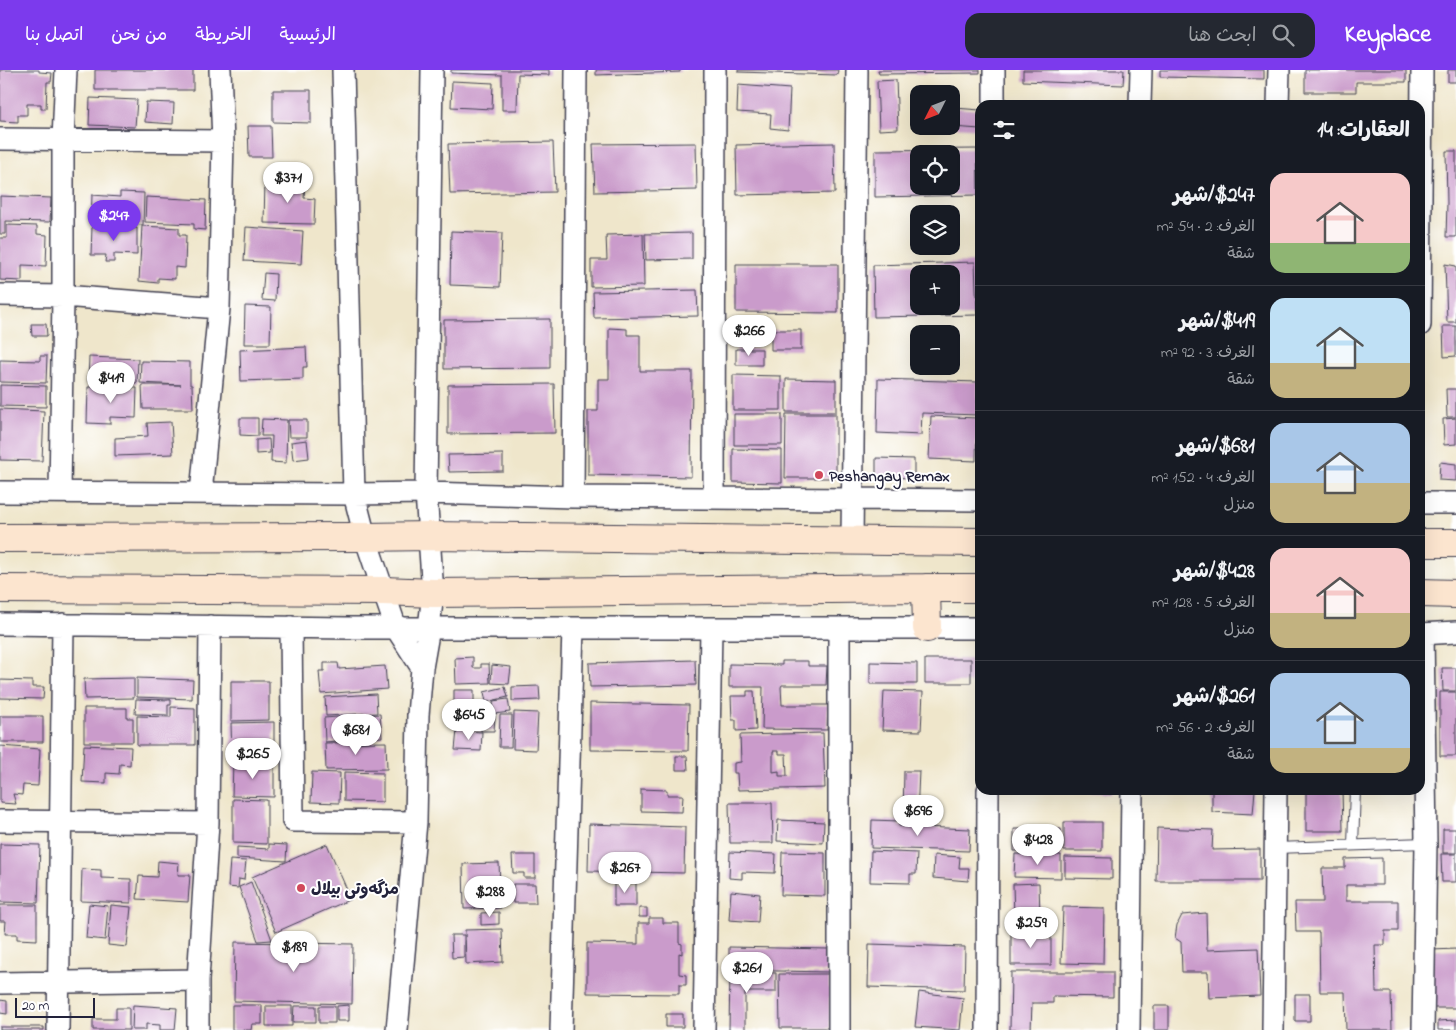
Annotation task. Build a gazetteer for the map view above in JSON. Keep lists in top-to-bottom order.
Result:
{
  "places": ["Peshangay Remax", "مزگەوتی بیلال"],
  "scale_bar": "20 m",
  "north": "bottom left",
  "page": {
    "header": "Keyplace",
    "search": "ابحث هنا",
    "nav": [
      "الرئيسية",
      "الخريطة",
      "من نحن",
      "اتصل بنا"
    ],
    "map_buttons": ["+", "−"],
    "heading": "العقارات: 14",
    "list": [
      {
        "name": "$247/شهر",
        "note": "الغرف: 2 · 54 m² · شقة"
      },
      {
        "name": "$419/شهر",
        "note": "الغرف: 3 · 92 m² · شقة"
      },
      {
        "name": "$681/شهر",
        "note": "الغرف: 4 · 152 m² · منزل"
      },
      {
        "name": "$428/شهر",
        "note": "الغرف: 5 · 128 m² · منزل"
      },
      {
        "name": "$261/شهر",
        "note": "الغرف: 2 · 56 m² · شقة"
      }
    ],
    "price": [
      "$371",
      "$247",
      "$266",
      "$419",
      "$645",
      "$681",
      "$265",
      "$696",
      "$428",
      "$267",
      "$288",
      "$259",
      "$189",
      "$261"
    ],
    "scale": "20 m"
  }
}
